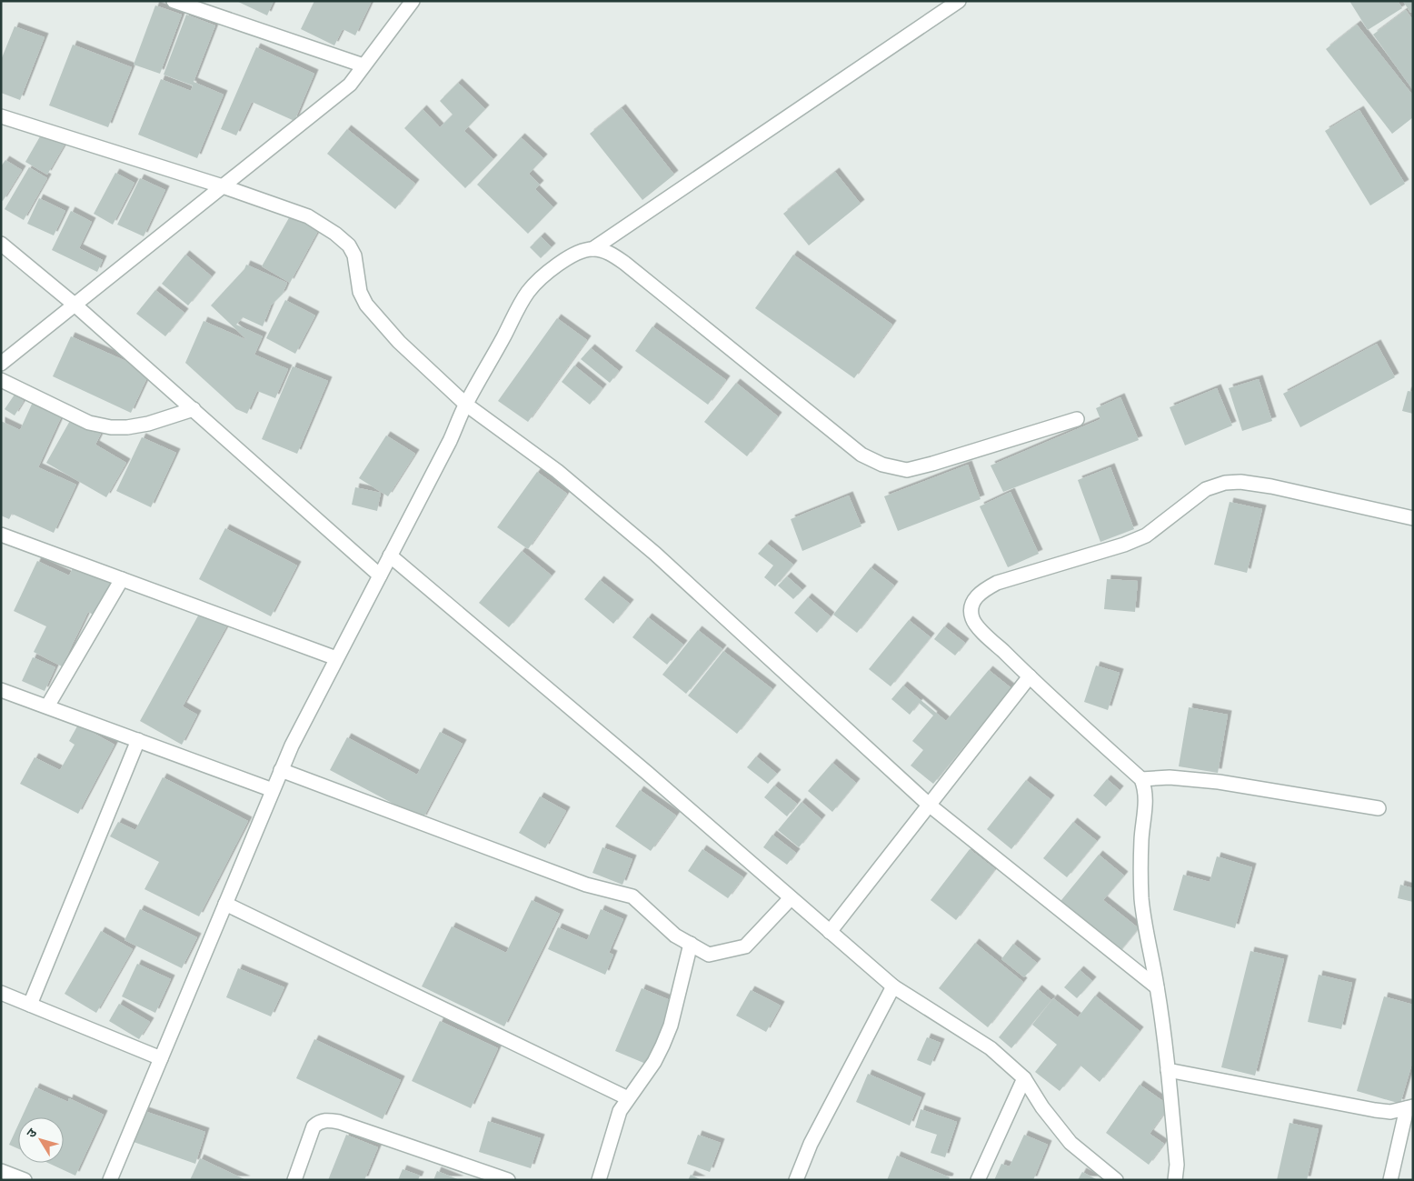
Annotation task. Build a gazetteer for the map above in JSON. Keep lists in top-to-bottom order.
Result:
{
  "north": "top left"
}
